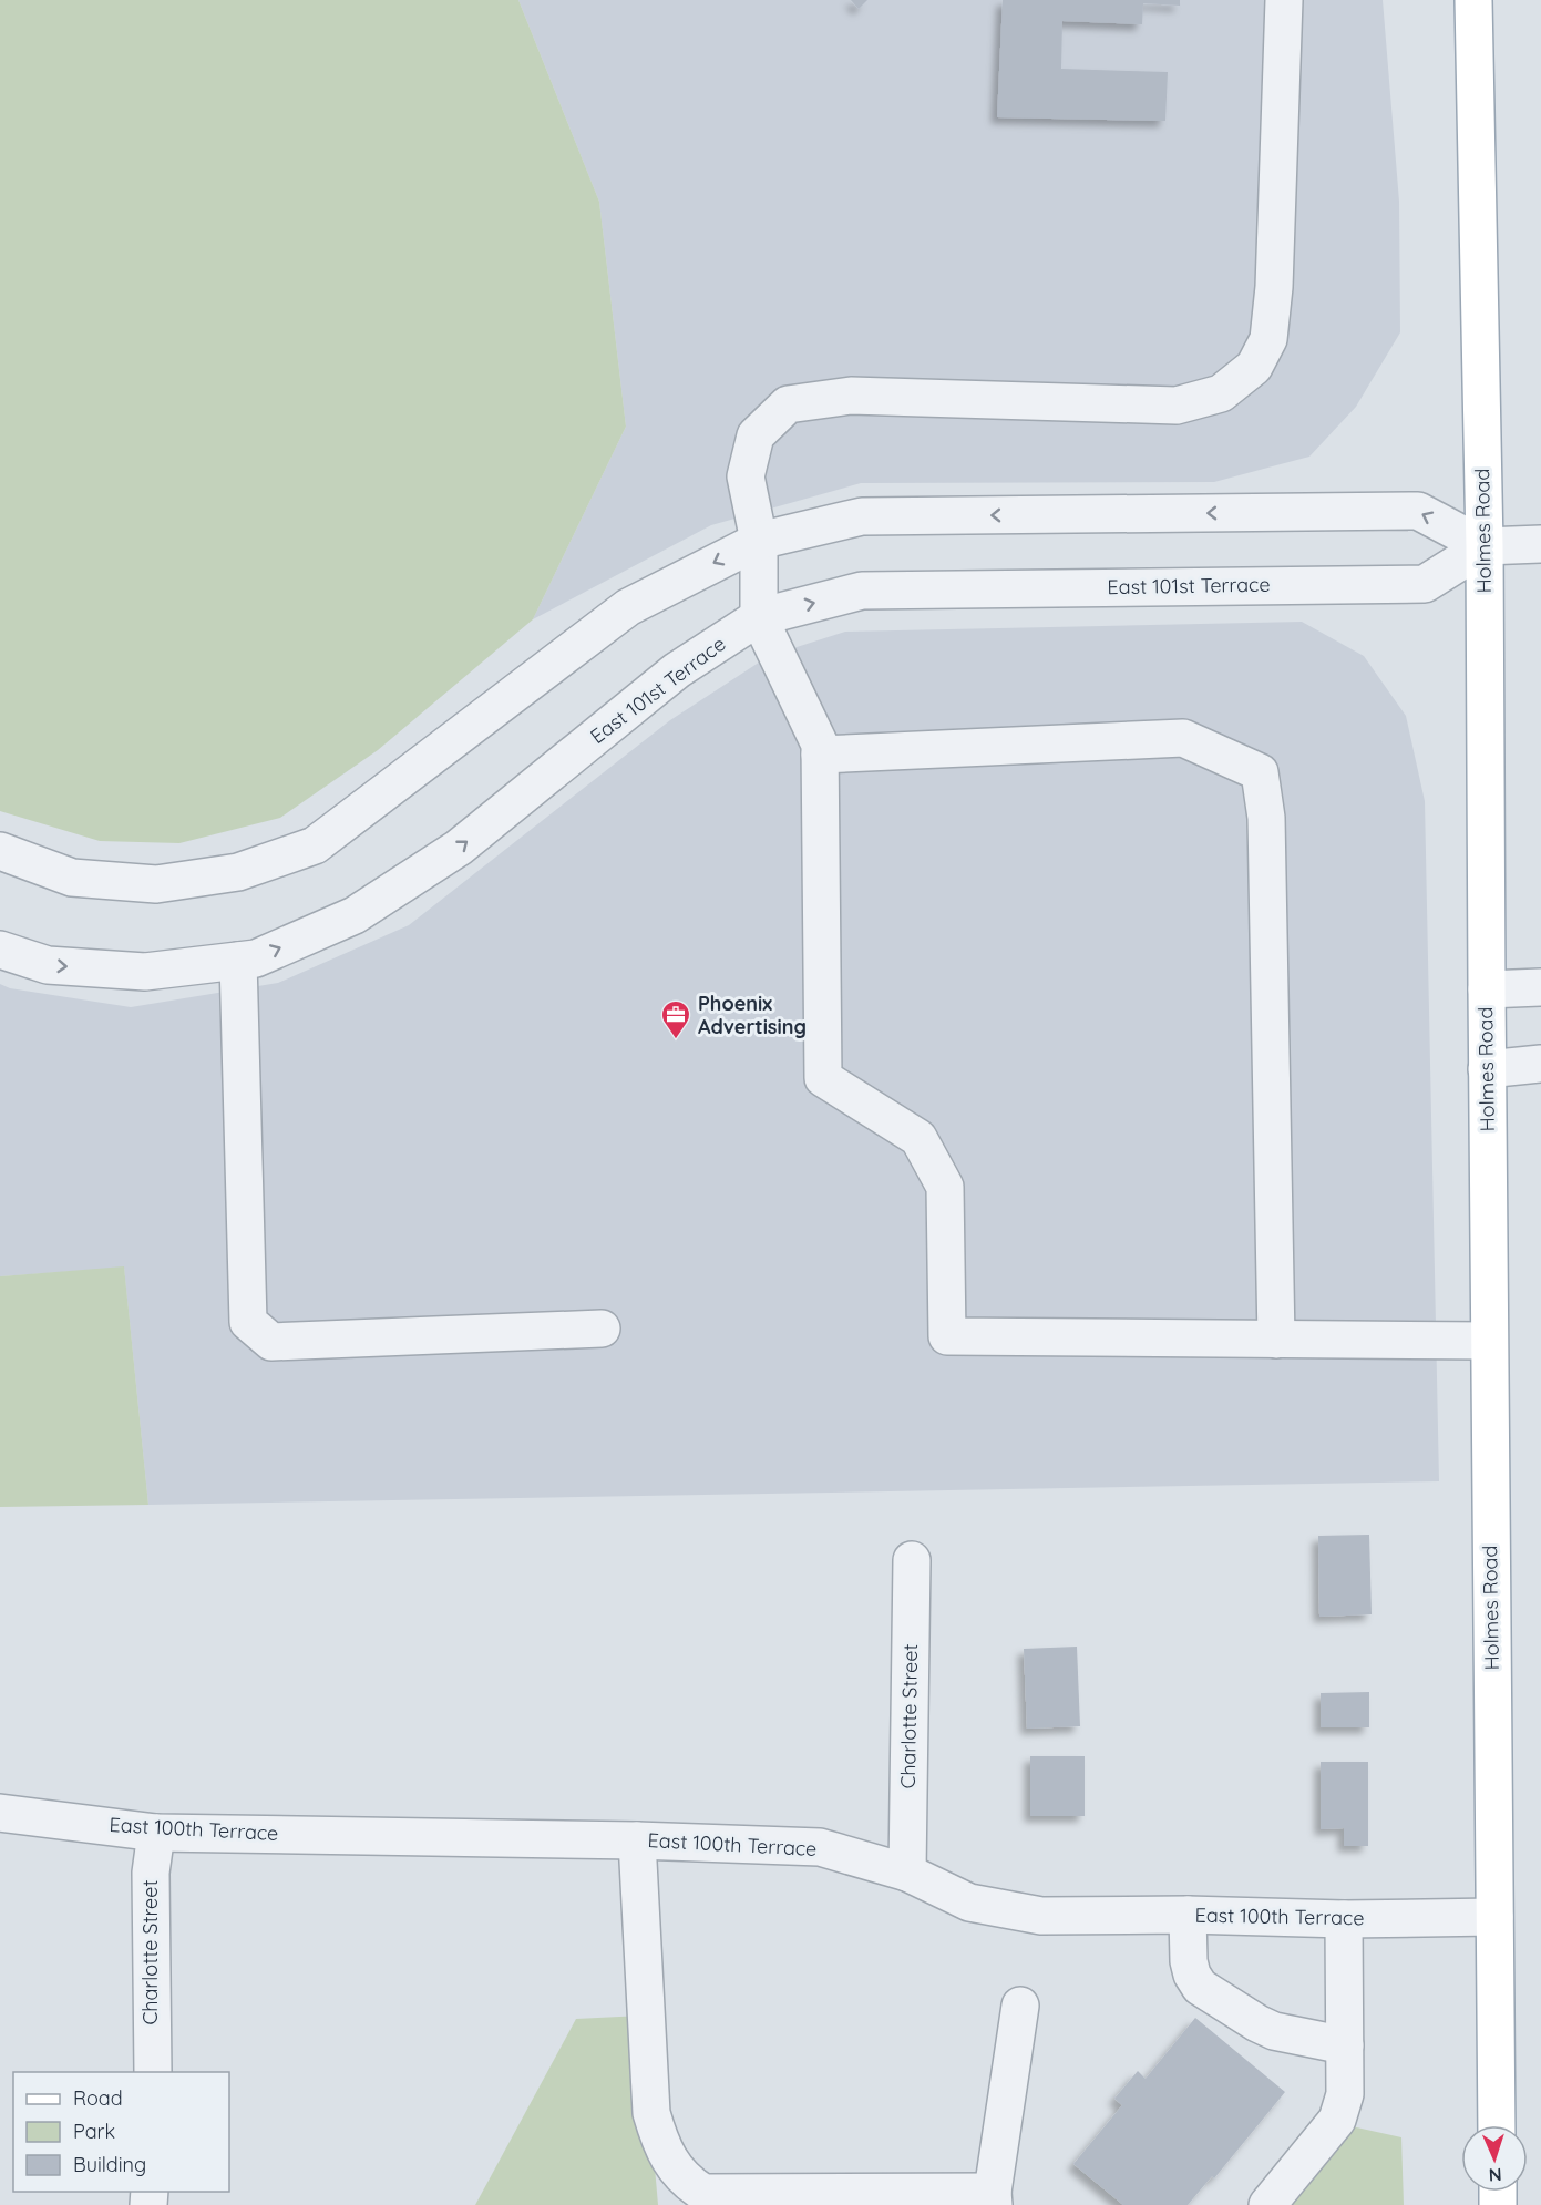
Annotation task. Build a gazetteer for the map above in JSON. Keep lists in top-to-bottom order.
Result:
{
  "streets": {
    "main road": ["Holmes Road"],
    "street": ["East 101st Terrace", "Charlotte Street", "East 100th Terrace"]
  },
  "crossings": [
    ["Holmes Road", "East 101st Terrace"],
    ["Holmes Road", "East 100th Terrace"],
    ["Charlotte Street", "East 100th Terrace"]
  ],
  "places": {
    "office": ["Phoenix Advertising"]
  },
  "legend": ["Road", "Park", "Building"],
  "north": "bottom"
}
